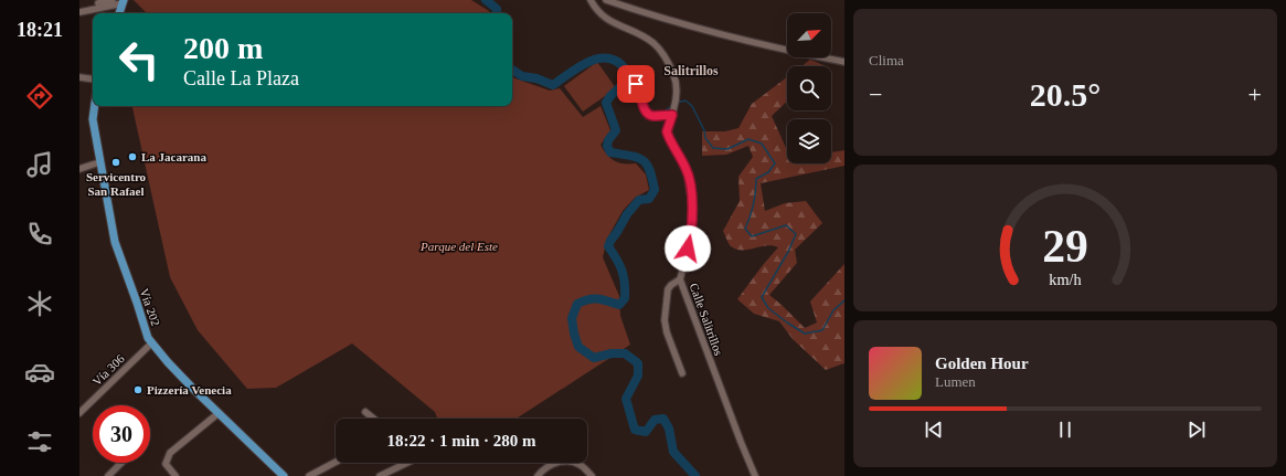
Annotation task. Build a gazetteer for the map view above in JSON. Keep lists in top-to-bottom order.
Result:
{
  "streets": {
    "main road": ["Vía 202"],
    "street": ["Calle Salitrillos", "Vía 306"]
  },
  "crossings": [
    ["Vía 202", "Vía 306"]
  ],
  "districts": ["Salitrillos"],
  "parks": ["Parque del Este"],
  "places": ["La Jacarana", "Servicentro San Rafael", "Pizzería Venecia"],
  "north": "top right",
  "page": {
    "tabs": "18:21",
    "tile": "Clima",
    "turn": ["200 m", "Calle La Plaza"],
    "heat": ["−", "20.5°", "+"],
    "song": ["Golden Hour", "Lumen"],
    "limit": "30",
    "trip": "18:22 · 1 min · 280 m",
    "gauge": ["29", "km/h"]
  }
}
